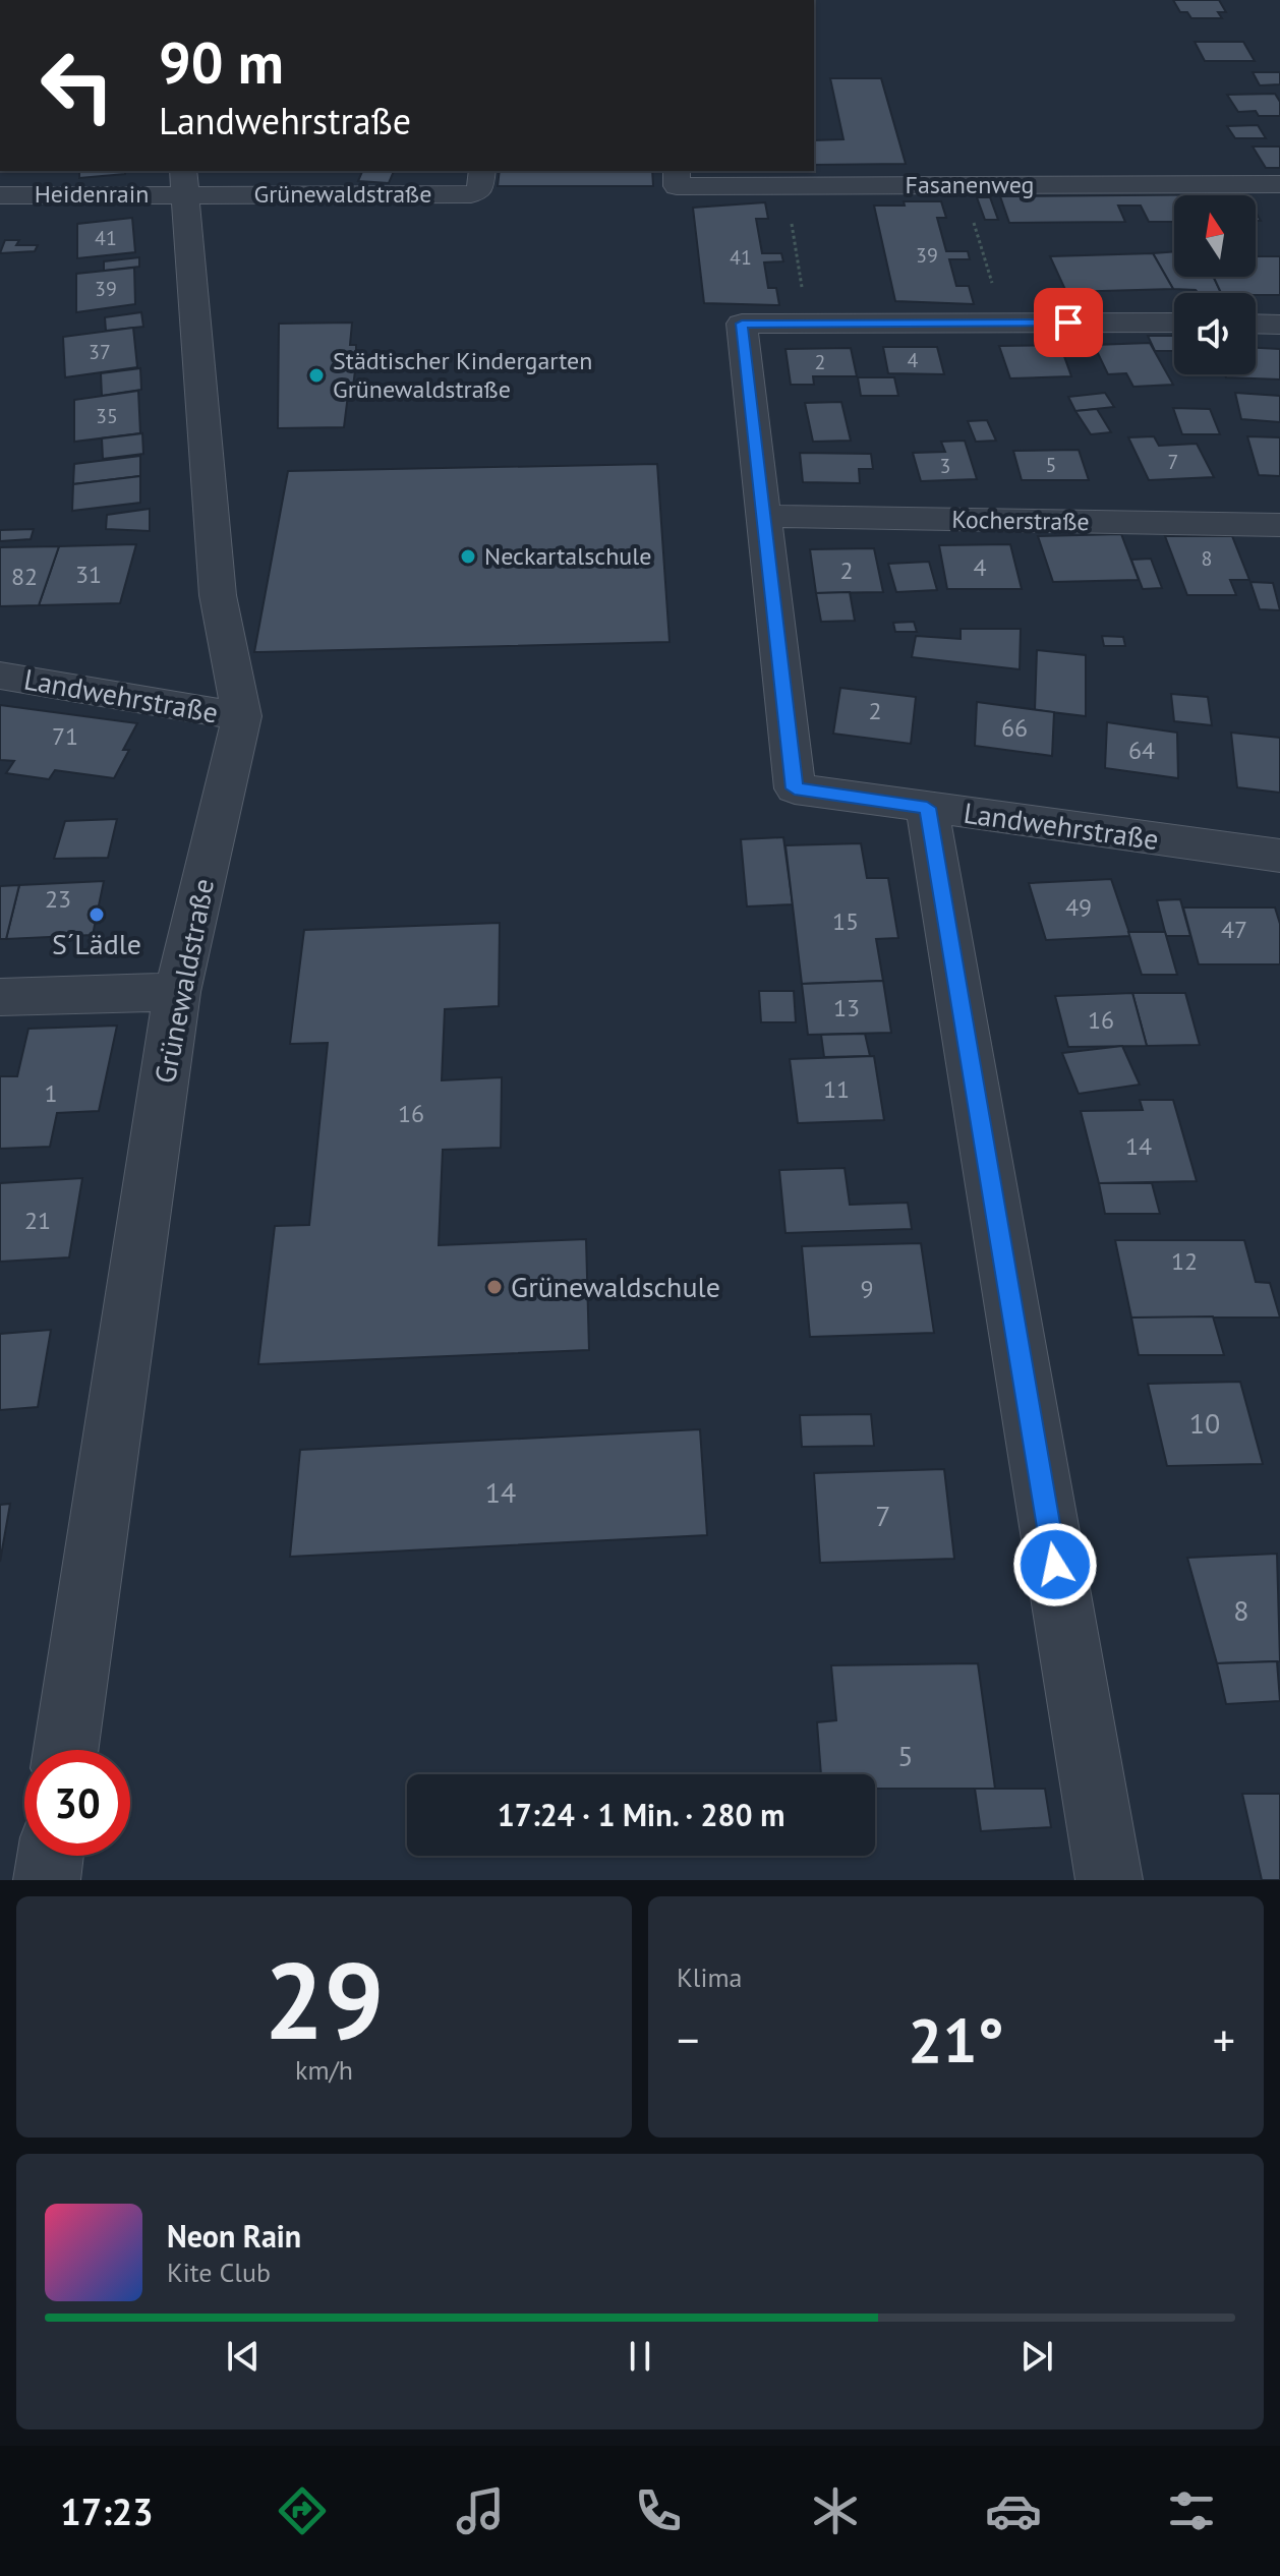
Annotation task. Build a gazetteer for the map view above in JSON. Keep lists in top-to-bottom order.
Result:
{
  "streets": {
    "street": [
      "Fasanenweg",
      "Heidenrain",
      "Grünewaldstraße",
      "Kocherstraße",
      "Landwehrstraße"
    ]
  },
  "crossings": [
    ["Heidenrain", "Grünewaldstraße"],
    ["Grünewaldstraße", "Landwehrstraße"],
    ["Kocherstraße", "Landwehrstraße"]
  ],
  "places": [
    "Städtischer Kindergarten Grünewaldstraße",
    "Neckartalschule",
    "S´Lädle",
    "Grünewaldschule"
  ],
  "house_numbers": [
    "41",
    "39",
    "41",
    "39",
    "37",
    "4",
    "2",
    "35",
    "7",
    "5",
    "3",
    "8",
    "4",
    "2",
    "31",
    "82",
    "2",
    "66",
    "71",
    "64",
    "23",
    "49",
    "15",
    "47",
    "13",
    "16",
    "11",
    "1",
    "16",
    "14",
    "21",
    "12",
    "9",
    "10",
    "14",
    "7",
    "8",
    "5"
  ],
  "north": "top",
  "page": {
    "turn": ["90 m", "Landwehrstraße"],
    "limit": "30",
    "trip": "17:24 · 1 Min. · 280 m",
    "tile": [
      ["29", "km/h"],
      "Klima"
    ],
    "heat": ["−", "21°", "+"],
    "song": ["Neon Rain", "Kite Club"],
    "tabs": "17:23"
  }
}
